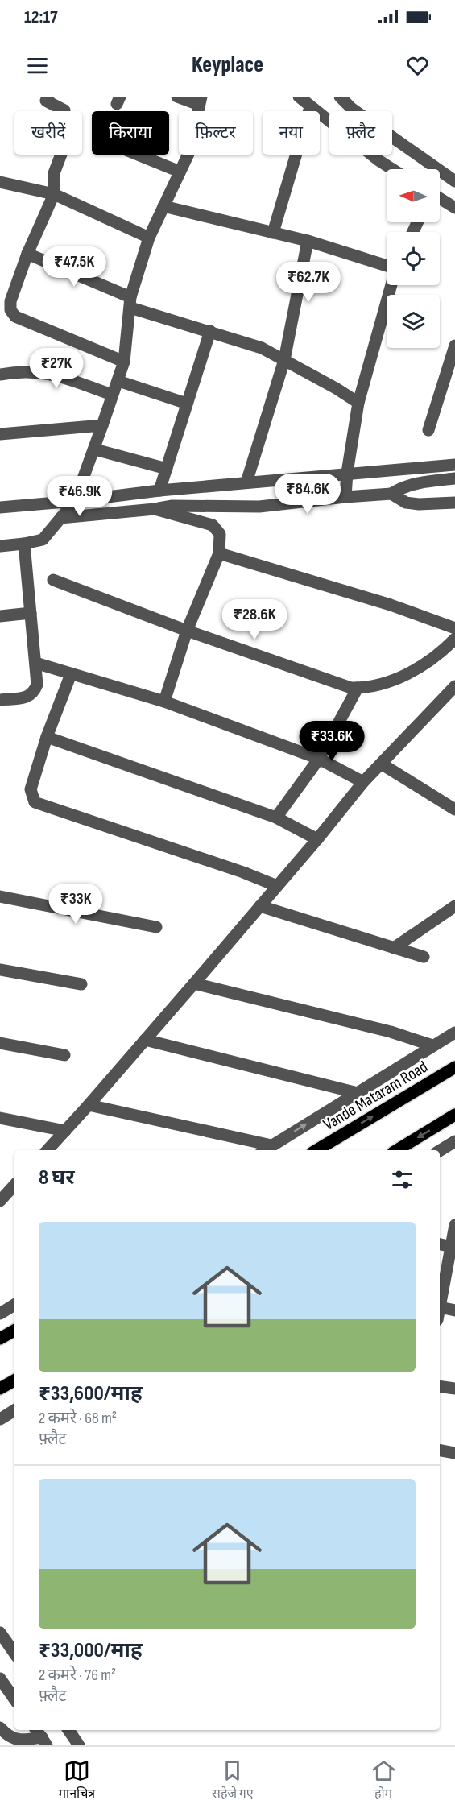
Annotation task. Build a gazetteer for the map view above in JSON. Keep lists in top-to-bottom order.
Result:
{
  "streets": {
    "main road": ["Vande Mataram Road"]
  },
  "north": "left",
  "page": {
    "status": "12:17",
    "header": "Keyplace",
    "chip": [
      "खरीदें",
      "किराया",
      "फ़िल्टर",
      "नया",
      "फ़्लैट"
    ],
    "price": [
      "₹47.5K",
      "₹62.7K",
      "₹27K",
      "₹84.6K",
      "₹46.9K",
      "₹28.6K",
      "₹33.6K",
      "₹33K"
    ],
    "heading": "8 घर",
    "list": [
      {
        "name": "₹33,600/माह",
        "note": "2 कमरे · 68 m² · फ़्लैट"
      },
      {
        "name": "₹33,000/माह",
        "note": "2 कमरे · 76 m² · फ़्लैट"
      }
    ],
    "tabs": ["मानचित्र", "सहेजे गए", "होम"]
  }
}
